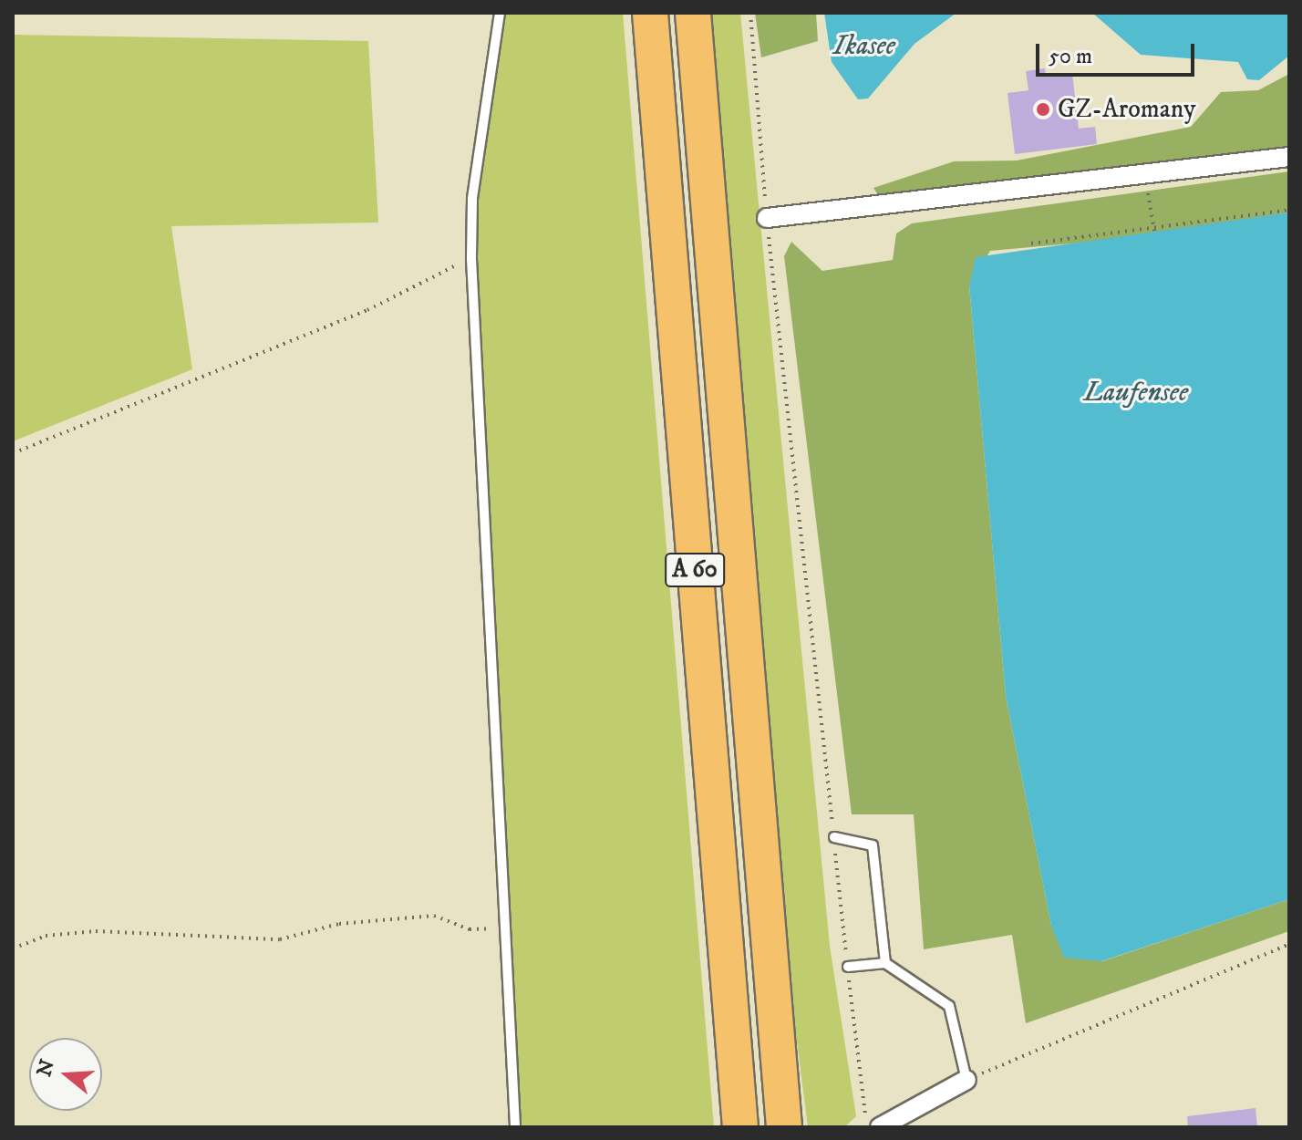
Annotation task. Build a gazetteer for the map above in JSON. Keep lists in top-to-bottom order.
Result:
{
  "streets": {
    "highway": ["A 60"]
  },
  "water": ["Ikasee", "Laufensee"],
  "places": ["GZ-Aromany"],
  "scale_bar": "50 m",
  "north": "left"
}
